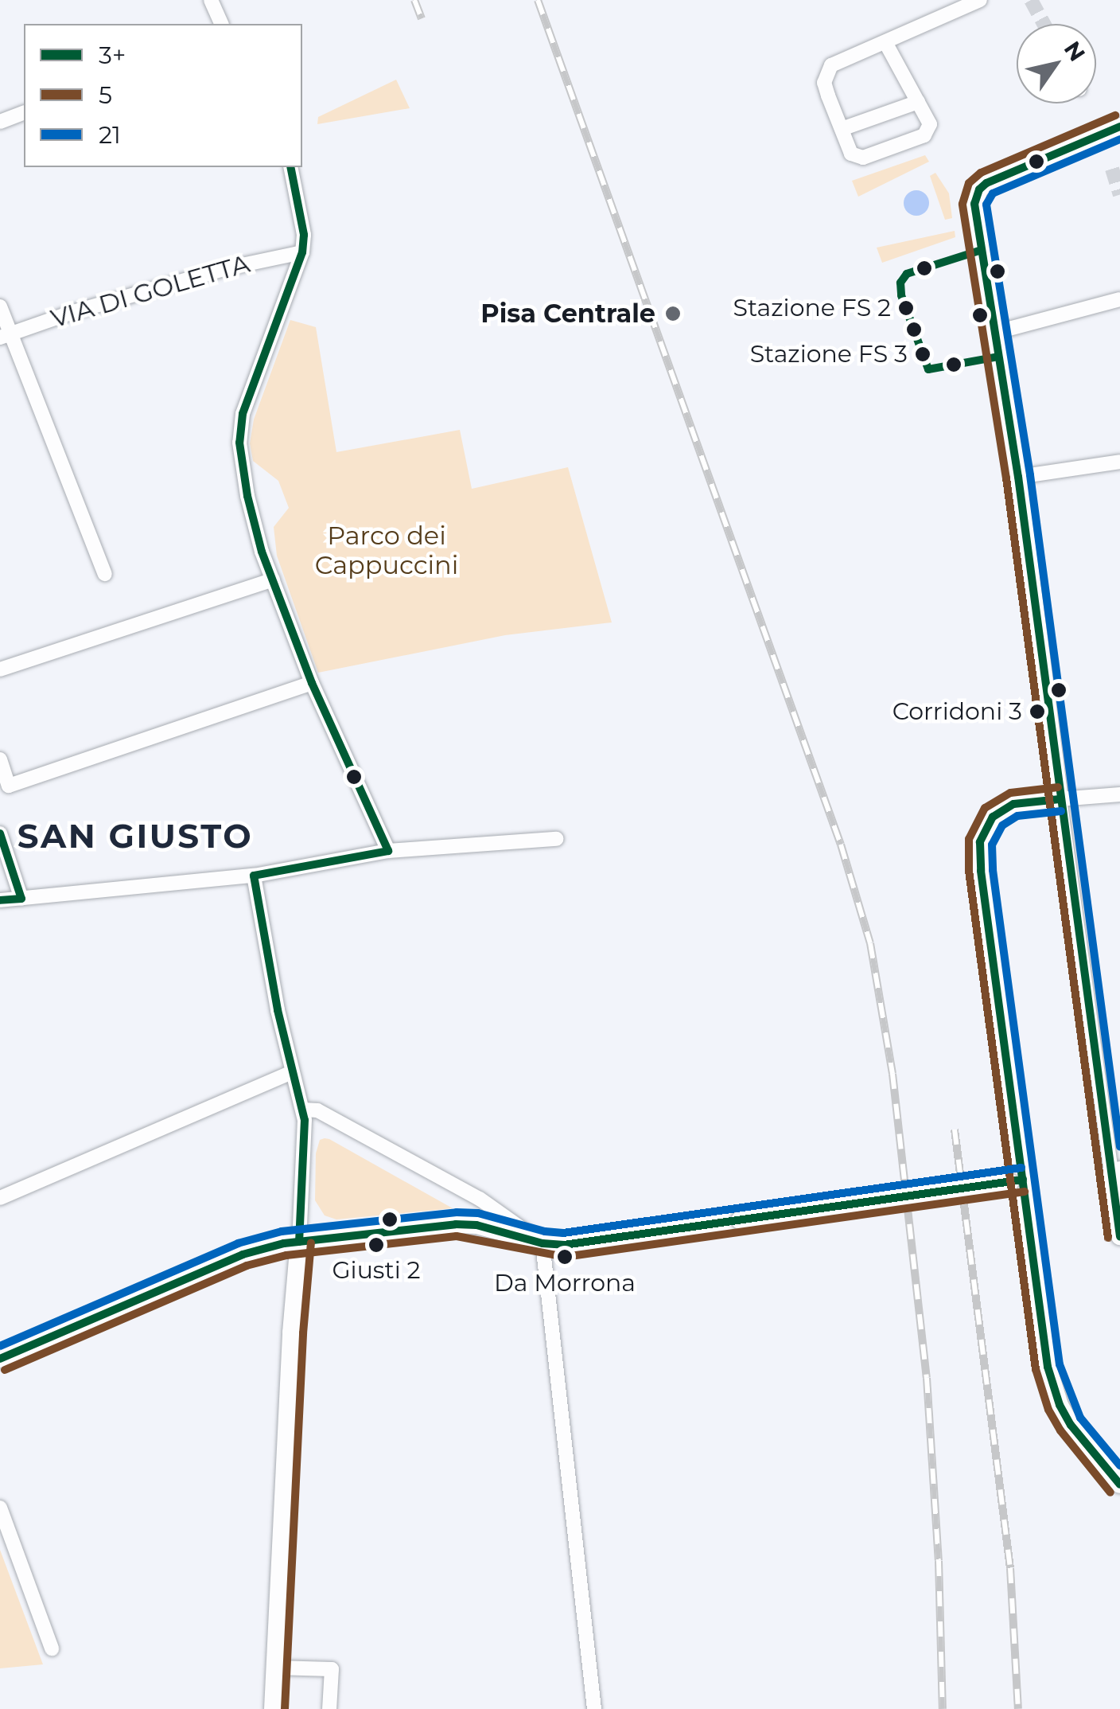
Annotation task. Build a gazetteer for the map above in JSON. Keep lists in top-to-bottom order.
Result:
{
  "streets": {
    "street": ["VIA DI GOLETTA"]
  },
  "districts": ["SAN GIUSTO"],
  "parks": ["Parco dei Cappuccini"],
  "places": [
    "Stazione FS 2",
    "Pisa Centrale",
    "Stazione FS 3",
    "Corridoni 3",
    "Giusti 2",
    "Da Morrona"
  ],
  "lines": ["transit line 5", "transit line 3+", "transit line 21"],
  "legend": ["3+", "5", "21"],
  "north": "top right"
}
